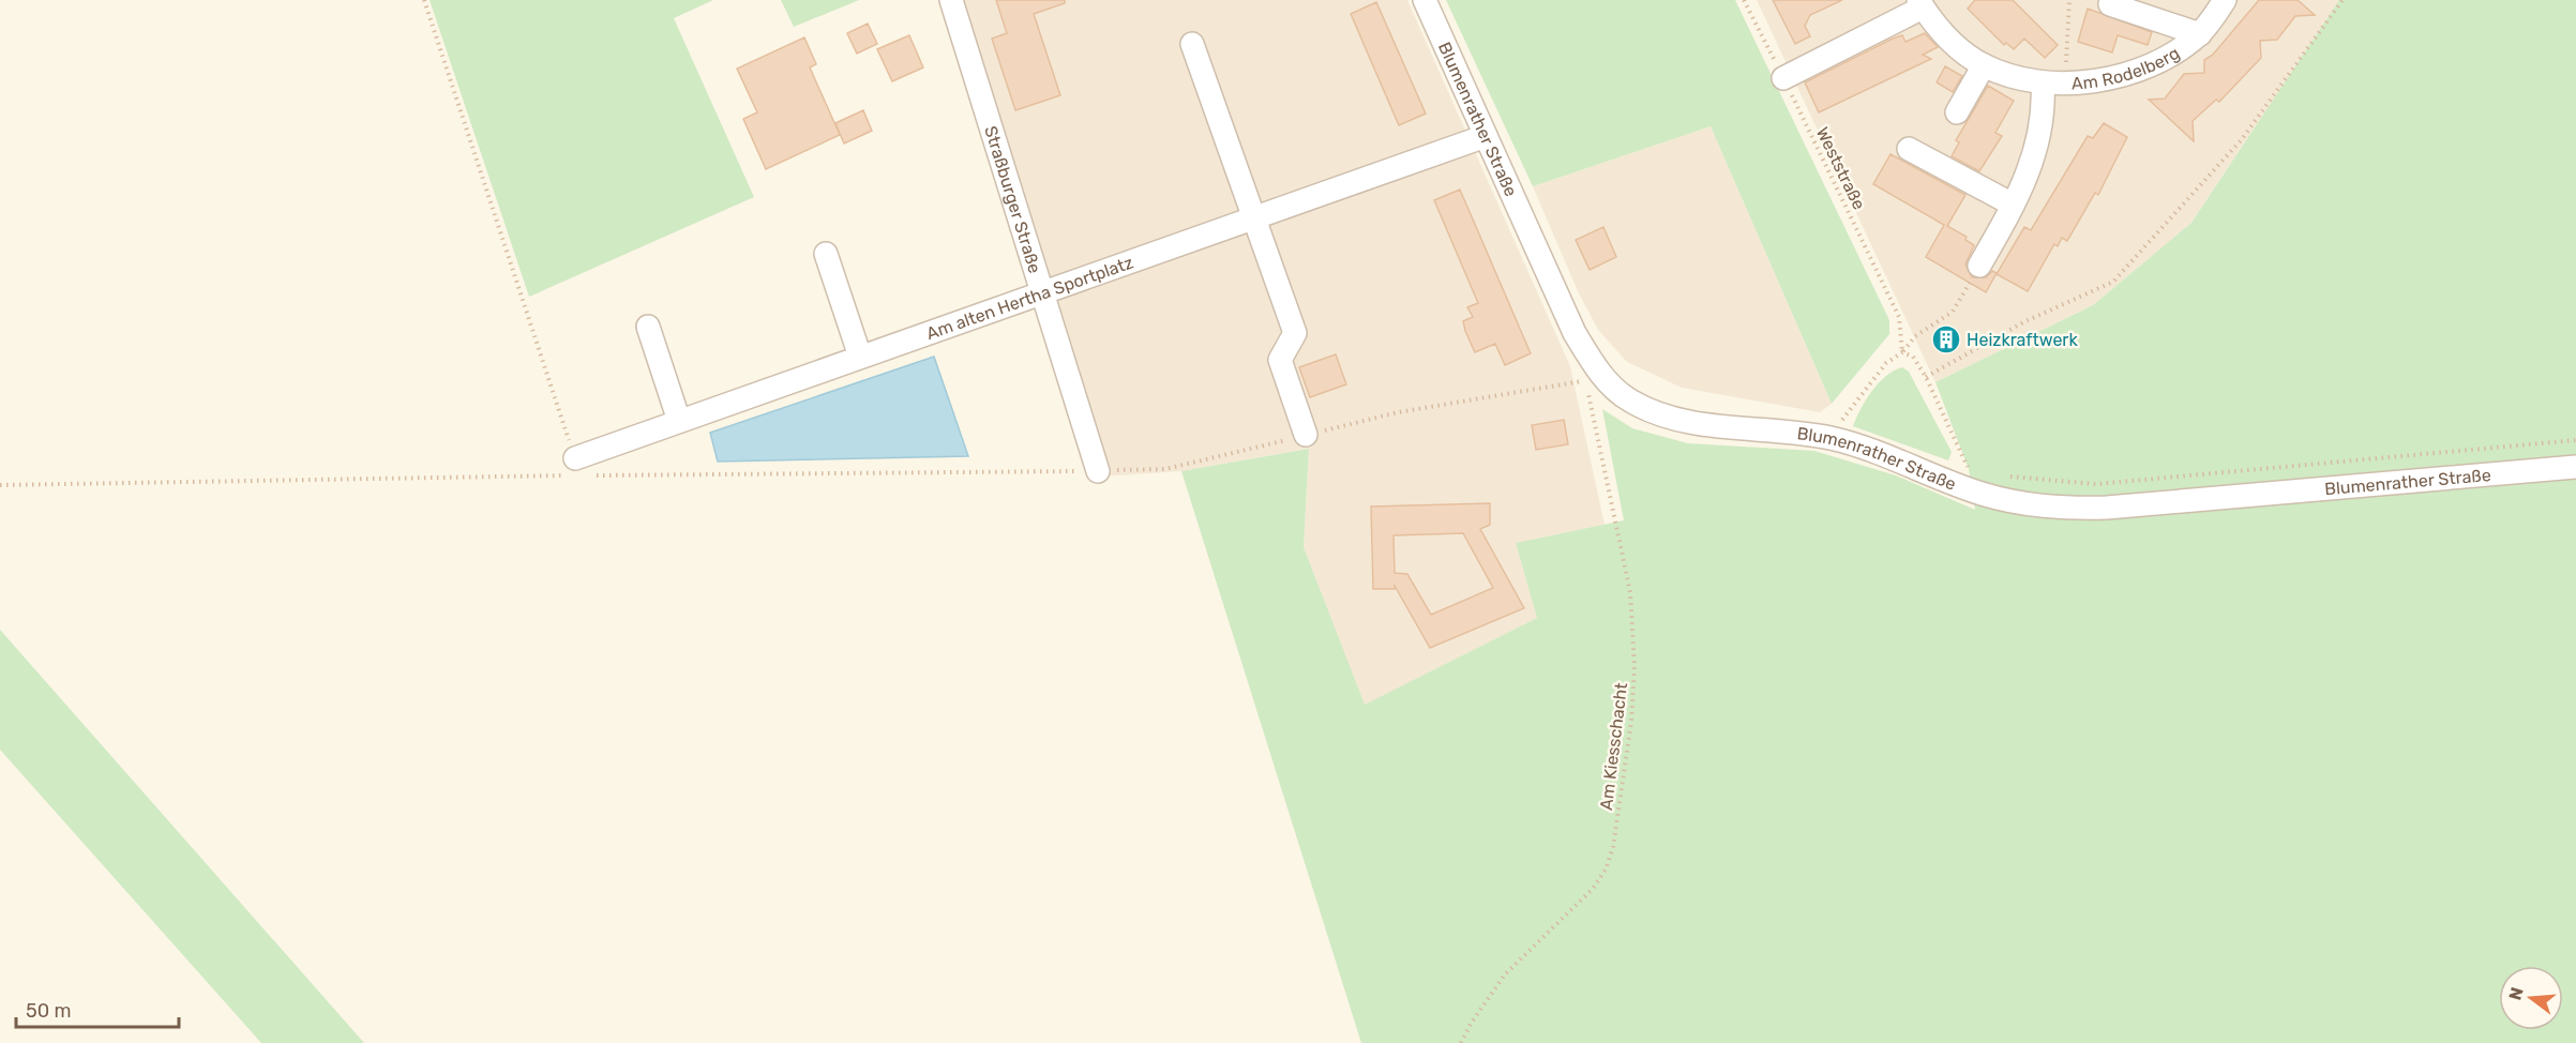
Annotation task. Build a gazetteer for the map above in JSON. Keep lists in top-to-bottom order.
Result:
{
  "streets": {
    "street": [
      "Am Rodelberg",
      "Blumenrather Straße",
      "Straßburger Straße",
      "Am alten Hertha Sportplatz"
    ],
    "path": ["Weststraße", "Am Kiesschacht"]
  },
  "crossings": [
    ["Am Rodelberg", "Weststraße"],
    ["Blumenrather Straße", "Am alten Hertha Sportplatz"],
    ["Straßburger Straße", "Am alten Hertha Sportplatz"]
  ],
  "places": {
    "building": ["Heizkraftwerk"]
  },
  "scale_bar": "50 m",
  "north": "left"
}
